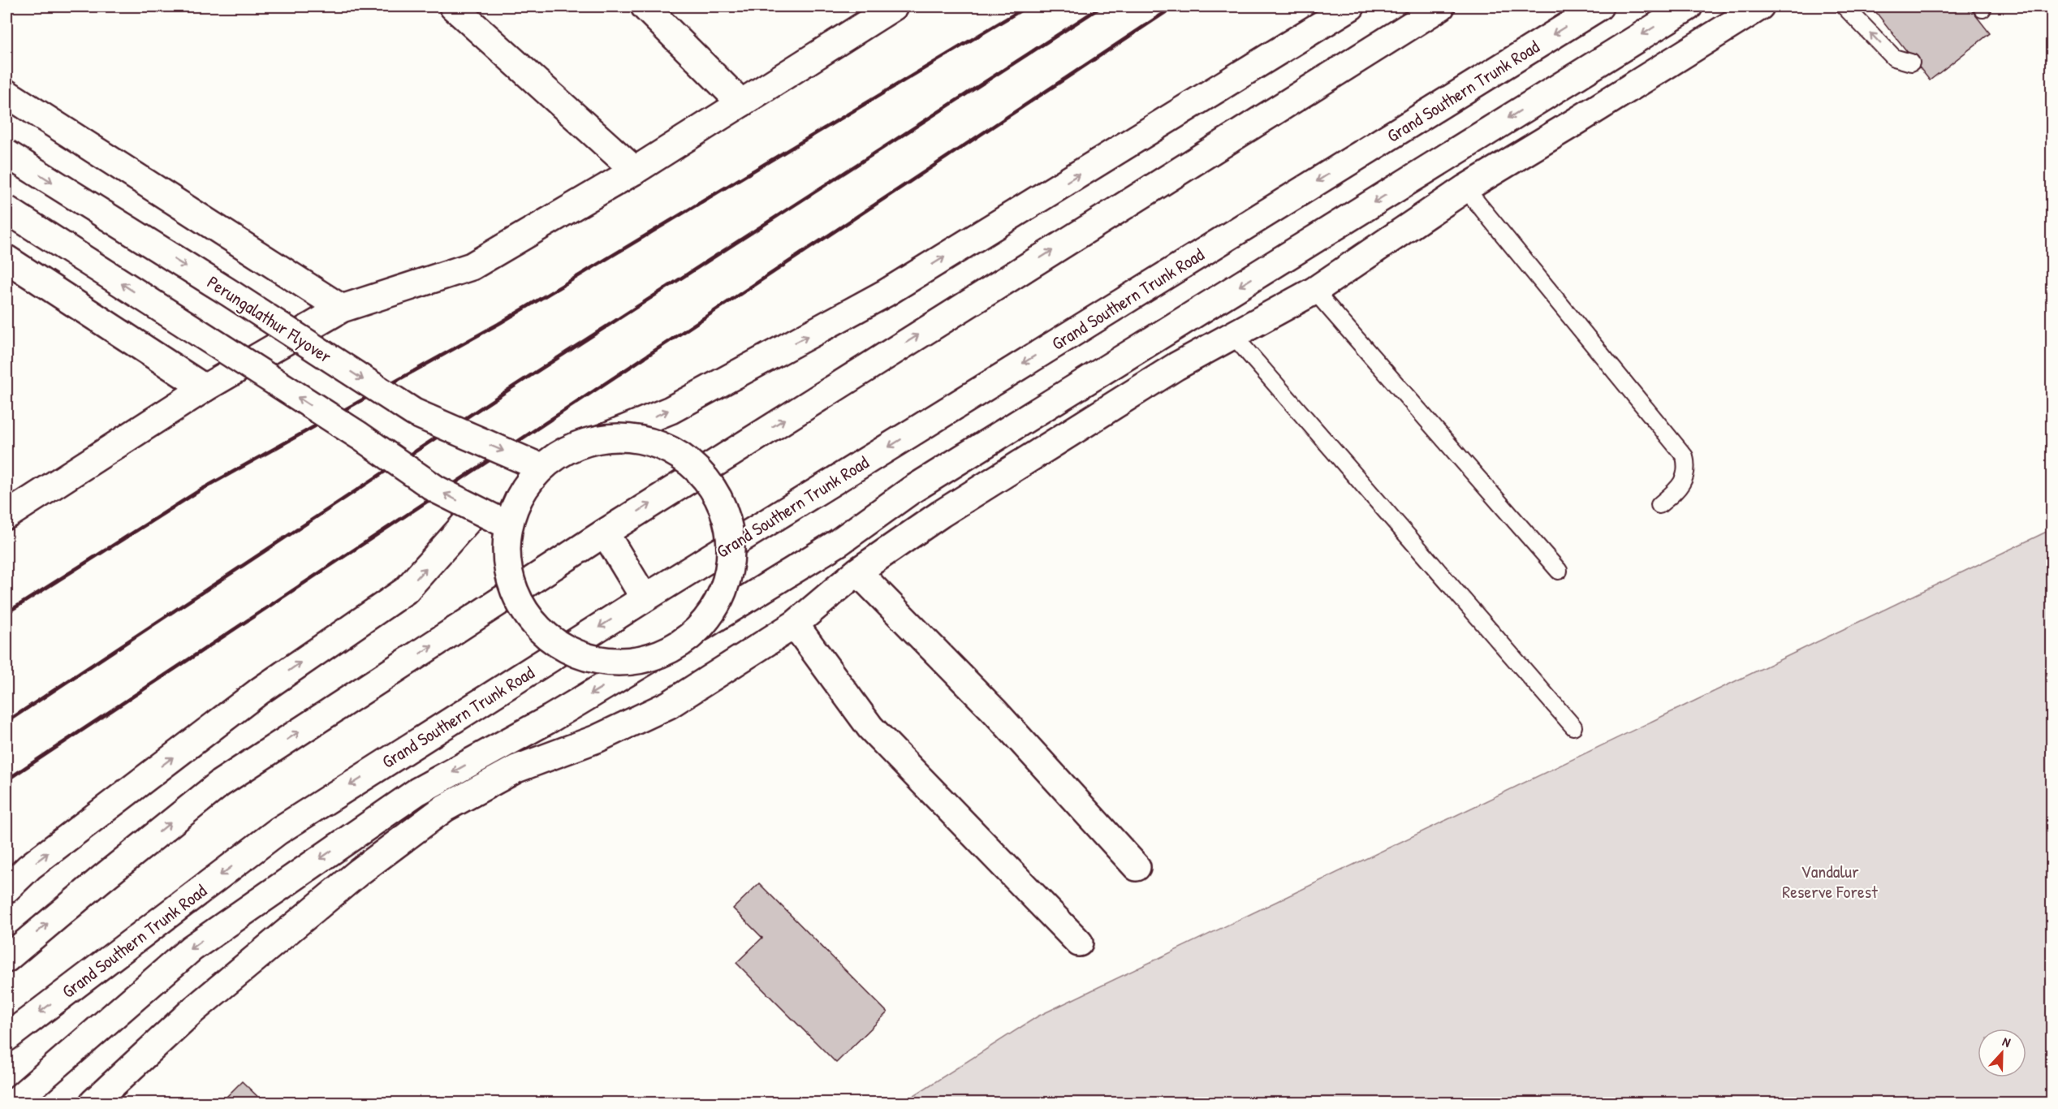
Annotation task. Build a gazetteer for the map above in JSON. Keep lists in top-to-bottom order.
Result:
{
  "streets": {
    "main road": ["Grand Southern Trunk Road", "Perungalathur Flyover"]
  },
  "parks": ["Vandalur Reserve Forest"],
  "north": "top"
}
